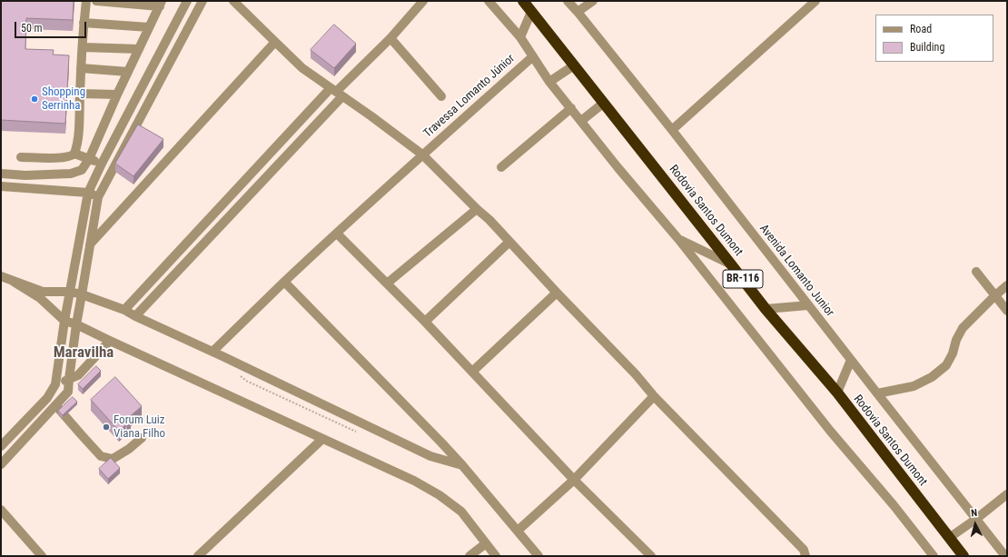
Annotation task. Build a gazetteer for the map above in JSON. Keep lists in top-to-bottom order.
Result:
{
  "streets": {
    "highway": ["Rodovia Santos Dumont", "BR-116"],
    "street": ["Travessa Lomanto Júnior", "Avenida Lomanto Junior"]
  },
  "districts": ["Maravilha"],
  "places": ["Shopping Serrinha", "Forum Luiz Viana Filho"],
  "legend": ["Road", "Building"],
  "scale_bar": "50 m",
  "north": "top"
}
